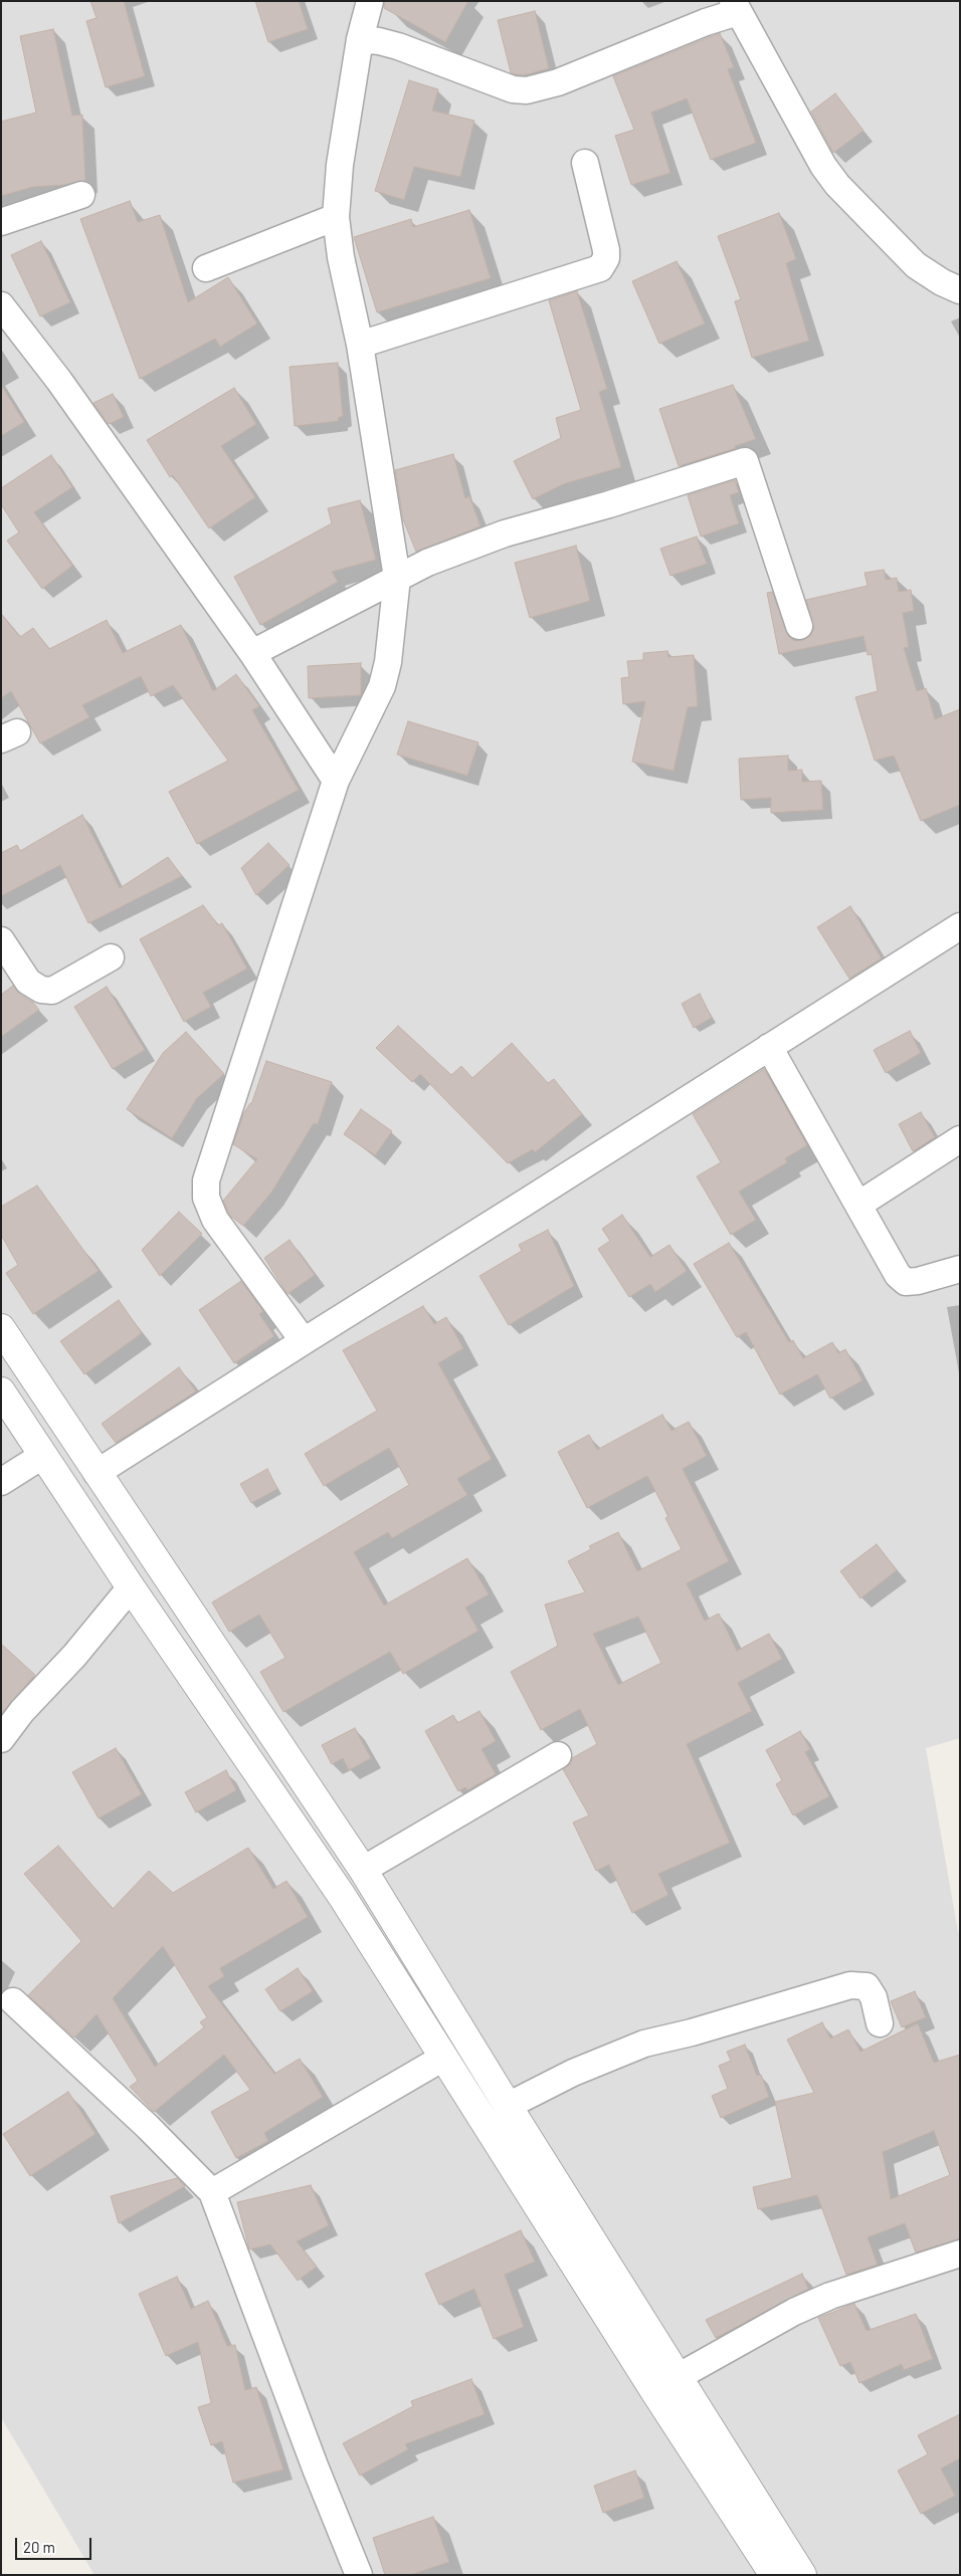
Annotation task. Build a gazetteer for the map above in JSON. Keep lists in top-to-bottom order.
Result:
{
  "scale_bar": "20 m"
}
